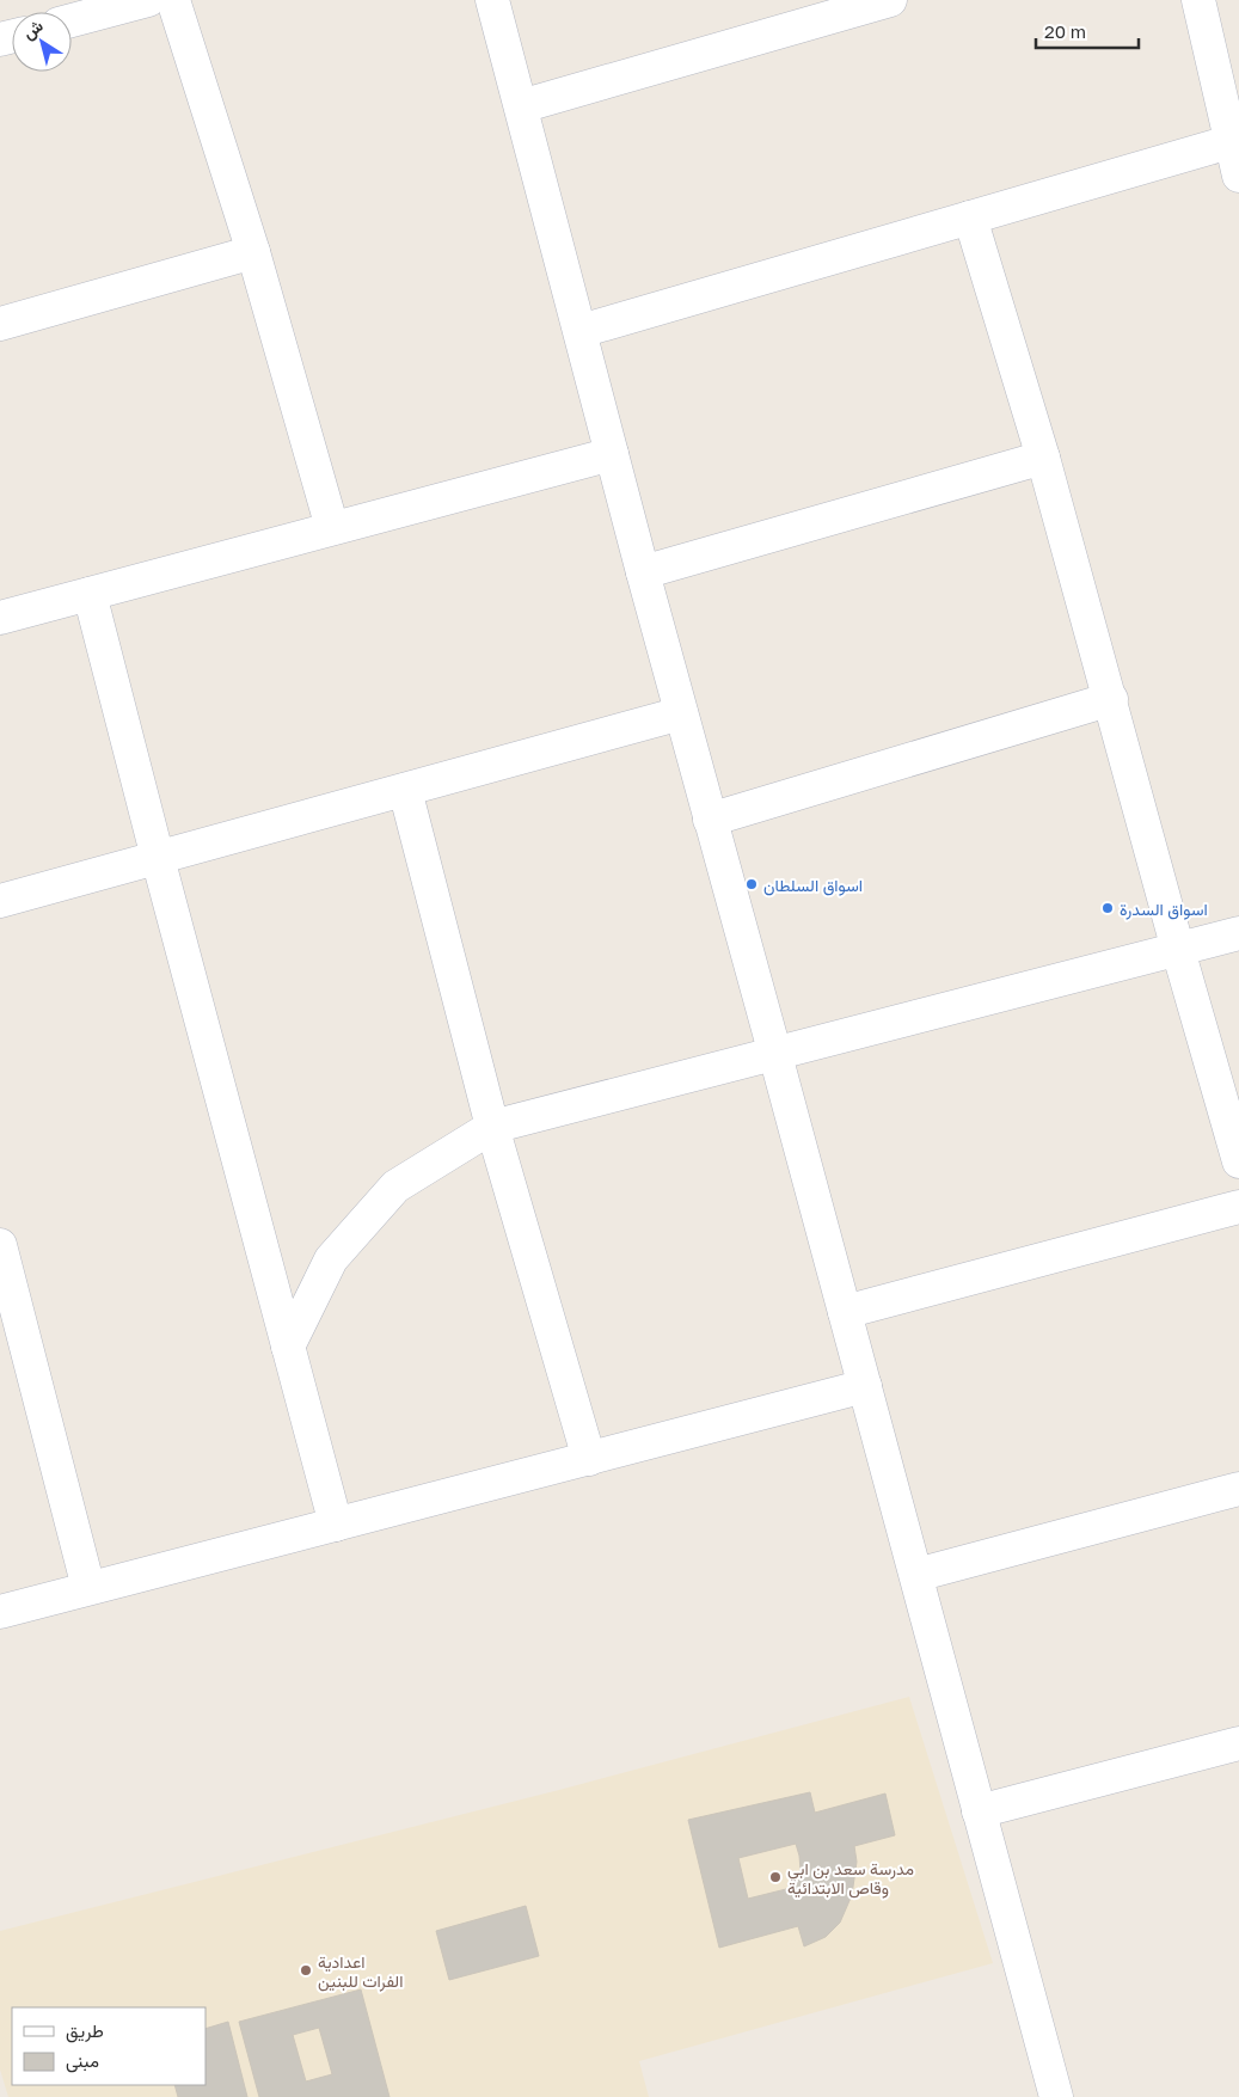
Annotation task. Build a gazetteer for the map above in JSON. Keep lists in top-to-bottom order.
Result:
{
  "places": [
    "اسواق السلطان",
    "اسواق السدرة",
    "مدرسة سعد بن ابي وقاص الابتدائية",
    "اعدادية الفرات للبنين"
  ],
  "legend": ["طريق", "مبنى"],
  "scale_bar": "20 m",
  "north": "top left"
}
